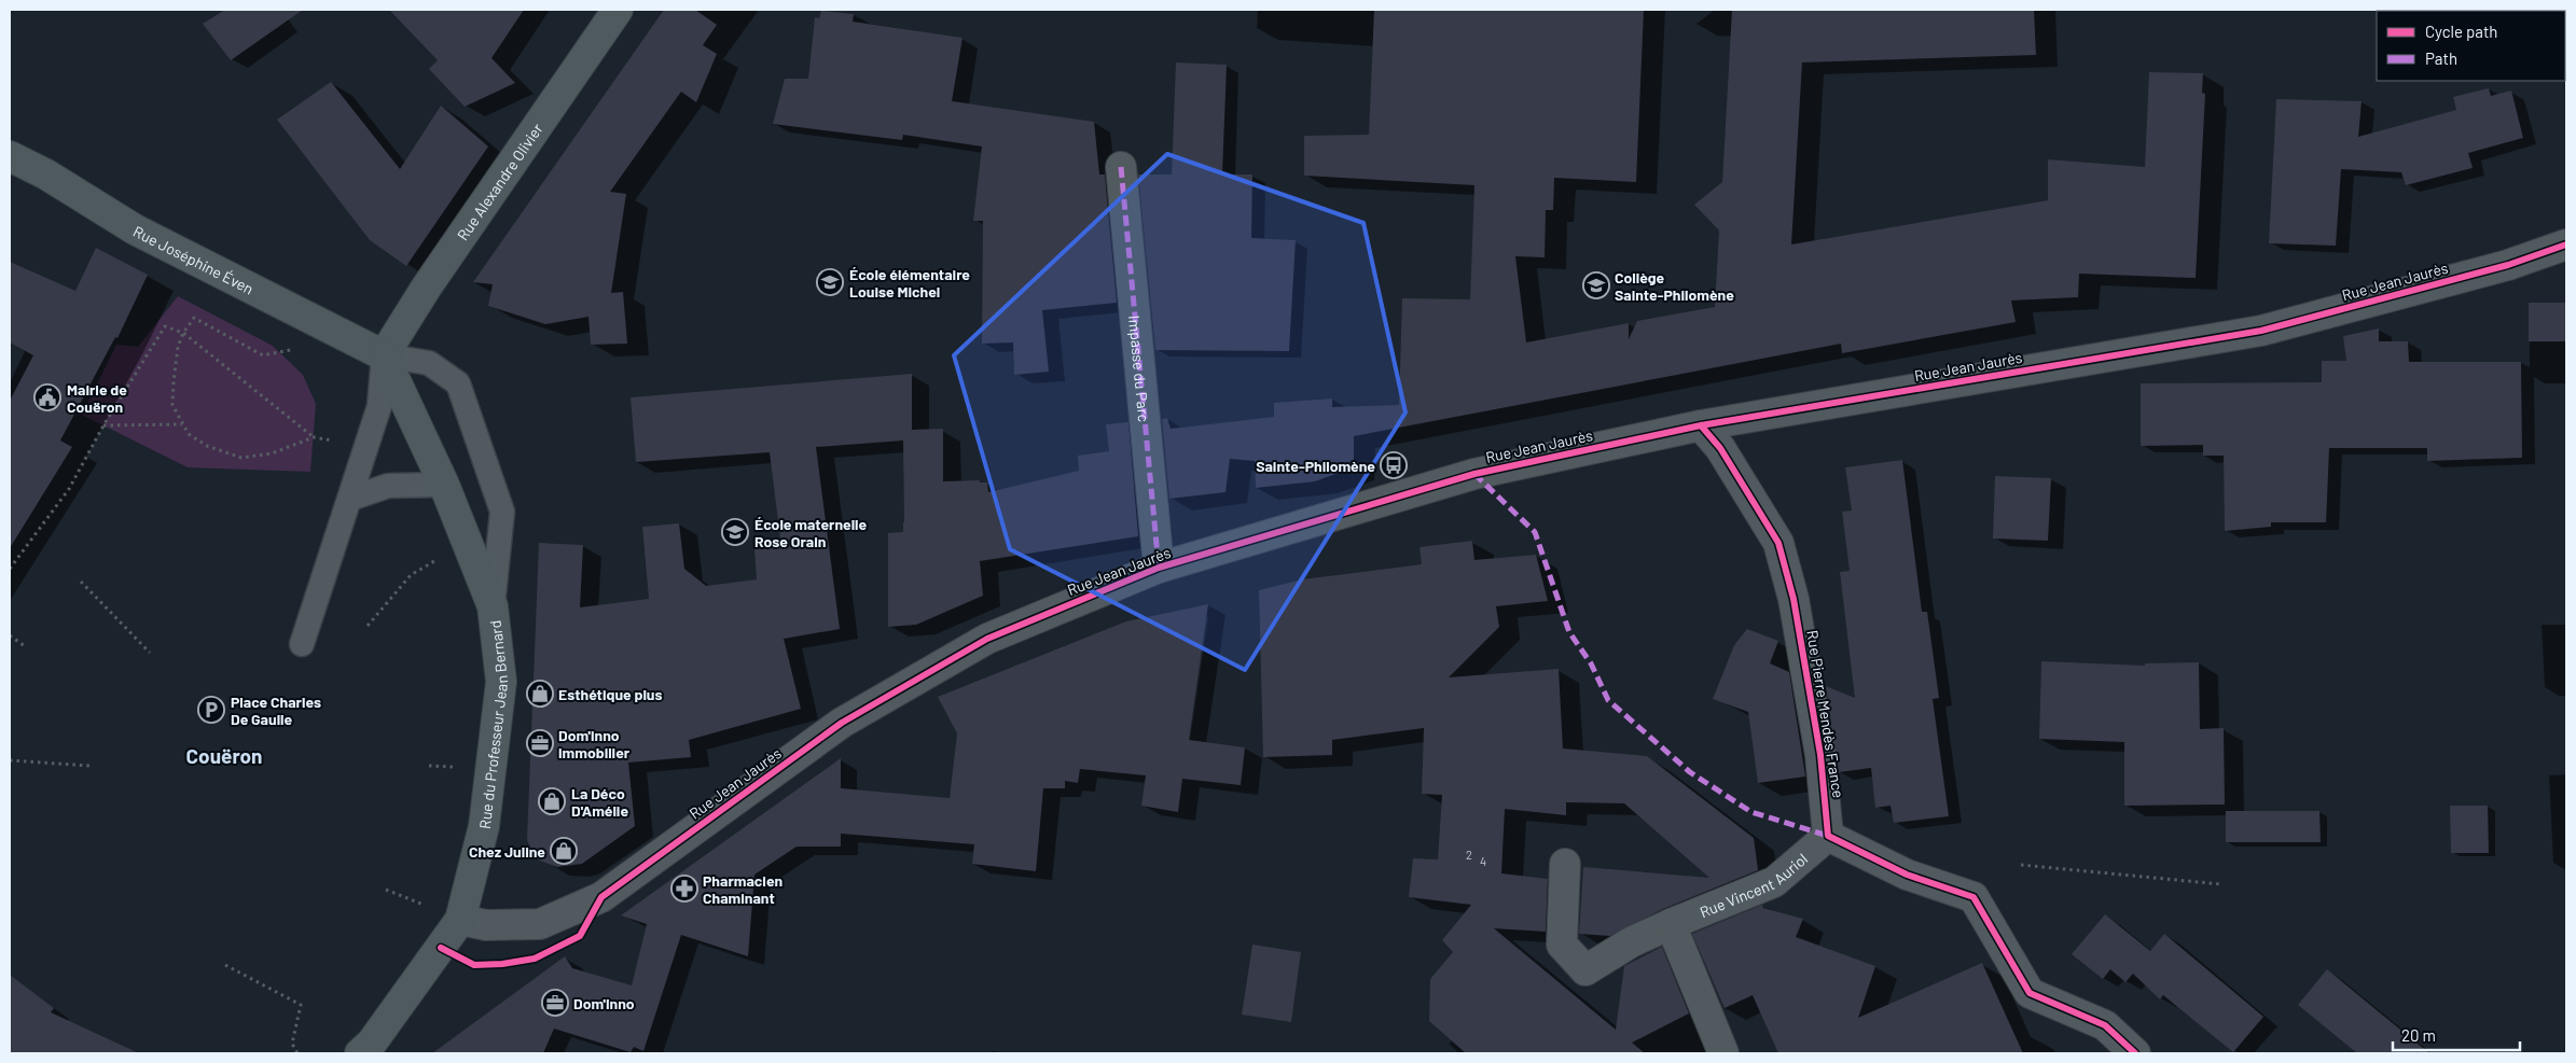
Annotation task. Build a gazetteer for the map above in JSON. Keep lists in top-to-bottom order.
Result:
{
  "streets": {
    "street": [
      "Rue Alexandre Olivier",
      "Rue Joséphine Éven",
      "Rue Jean Jaurès",
      "Impasse du Parc",
      "Rue Pierre Mendès France",
      "Rue du Professeur Jean Bernard",
      "Rue Vincent Auriol"
    ]
  },
  "crossings": [
    ["Rue Alexandre Olivier", "Rue Joséphine Éven"],
    ["Rue Alexandre Olivier", "Rue du Professeur Jean Bernard"],
    ["Rue Joséphine Éven", "Rue du Professeur Jean Bernard"],
    ["Rue Jean Jaurès", "Impasse du Parc"],
    ["Rue Jean Jaurès", "Rue Pierre Mendès France"],
    ["Rue Jean Jaurès", "Rue du Professeur Jean Bernard"],
    ["Rue Pierre Mendès France", "Rue Vincent Auriol"]
  ],
  "districts": ["Couëron"],
  "places": {
    "school or university": ["École élémentaire Louise Michel", "Collège Sainte-Philomène", "École maternelle Rose Orain"],
    "public building": ["Mairie de Couëron"],
    "bus stop": ["Sainte-Philomène"],
    "shop": ["Esthétique plus", "La Déco D'Amélie", "Chez Juline"],
    "parking": ["Place Charles De Gaulle"],
    "office": ["Dom'inno immobilier", "Dom'Inno"],
    "pharmacy": ["Pharmacien Chaminant"]
  },
  "house_numbers": ["2", "4"],
  "legend": ["Cycle path", "Path"],
  "scale_bar": "20 m"
}
